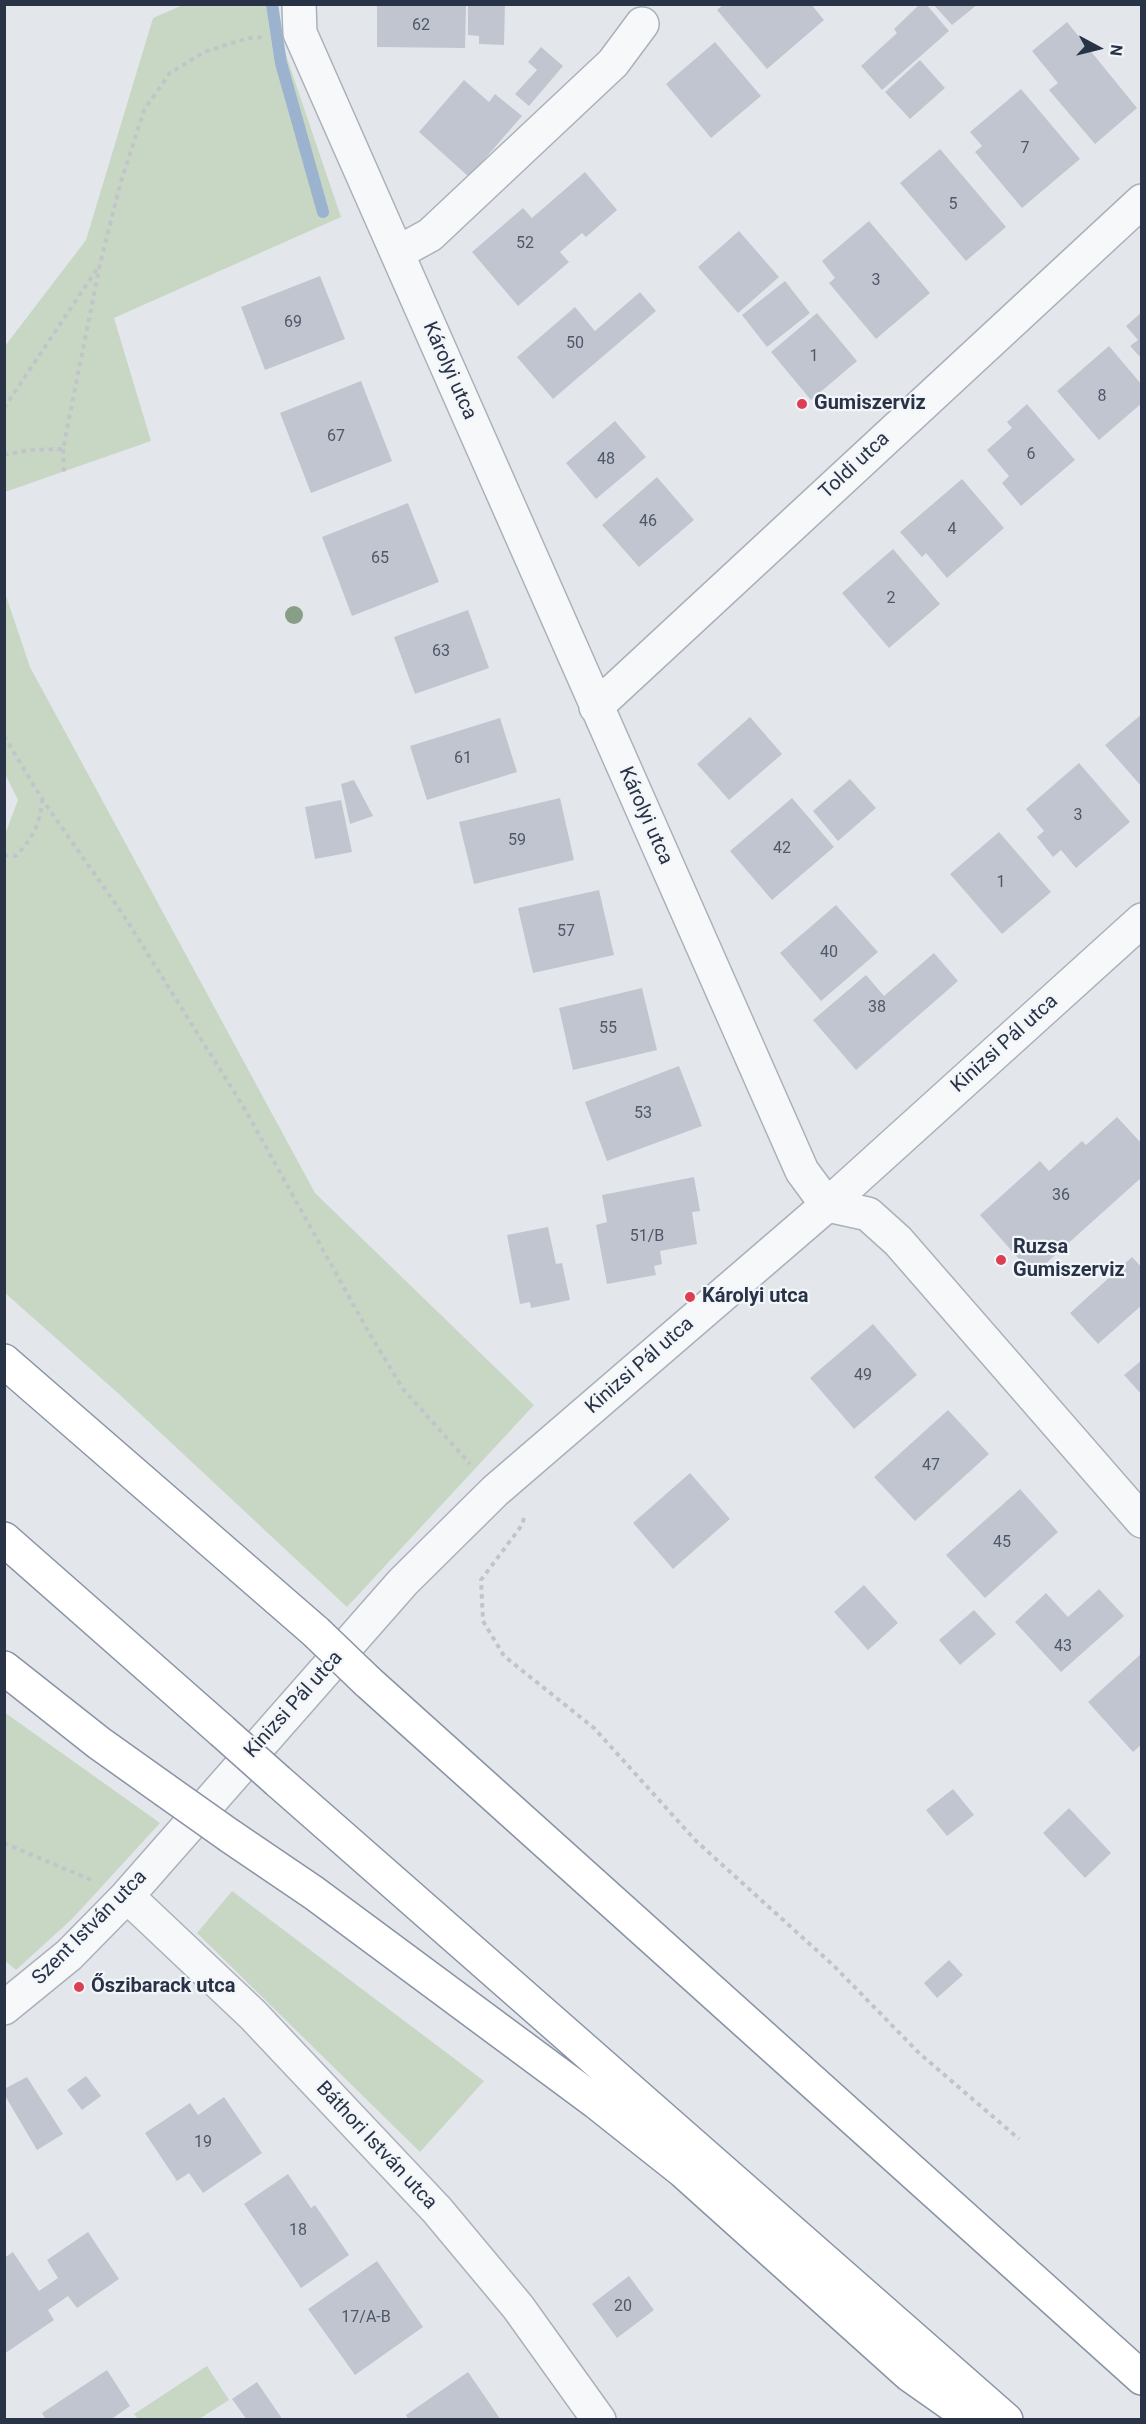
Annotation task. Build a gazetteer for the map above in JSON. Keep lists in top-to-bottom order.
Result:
{
  "streets": {
    "street": [
      "Károlyi utca",
      "Toldi utca",
      "Kinizsi Pál utca",
      "Szent István utca",
      "Báthori István utca"
    ]
  },
  "crossings": [
    ["Károlyi utca", "Toldi utca"],
    ["Károlyi utca", "Kinizsi Pál utca"],
    ["Kinizsi Pál utca", "Szent István utca"],
    ["Szent István utca", "Báthori István utca"]
  ],
  "places": [
    "Gumiszerviz",
    "Ruzsa Gumiszerviz",
    "Károlyi utca",
    "Őszibarack utca"
  ],
  "house_numbers": [
    "62",
    "7",
    "5",
    "52",
    "3",
    "69",
    "50",
    "1",
    "8",
    "67",
    "6",
    "48",
    "46",
    "4",
    "65",
    "2",
    "63",
    "61",
    "3",
    "59",
    "42",
    "1",
    "57",
    "40",
    "38",
    "55",
    "53",
    "36",
    "51/B",
    "49",
    "47",
    "45",
    "43",
    "19",
    "18",
    "20",
    "17/A-B"
  ],
  "north": "right"
}
